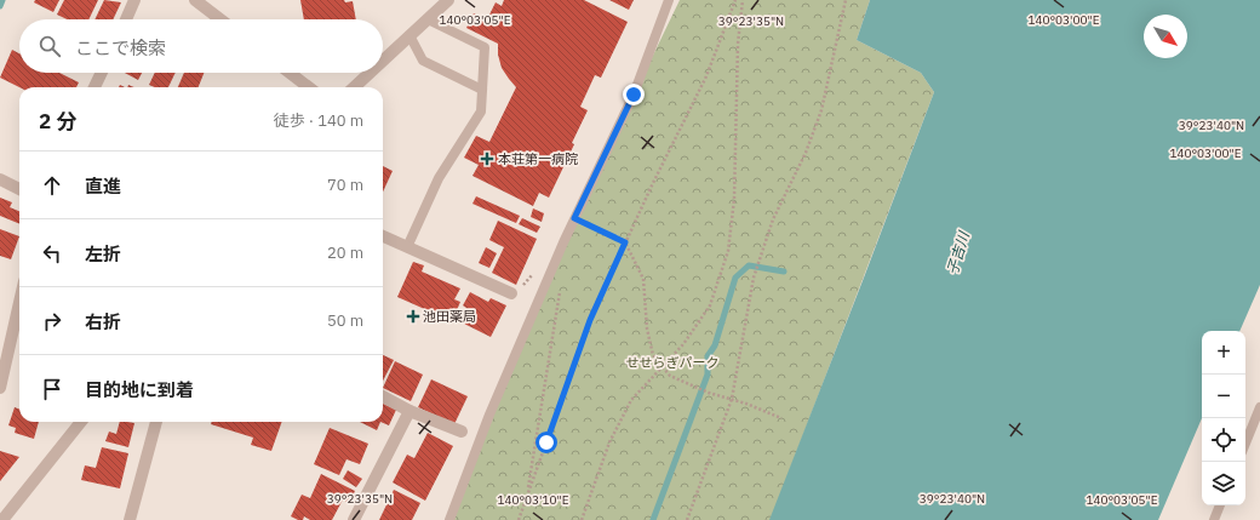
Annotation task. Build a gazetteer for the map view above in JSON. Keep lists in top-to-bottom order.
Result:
{
  "water": ["子吉川"],
  "parks": ["せせらぎパーク"],
  "places": {
    "health": ["本荘第一病院", "池田薬局"]
  },
  "north": "bottom right",
  "page": {
    "search": "ここで検索",
    "heading": ["2 分", "徒歩 · 140 m"],
    "list": [
      ["直進", "70 m"],
      ["左折", "20 m"],
      ["右折", "50 m"],
      "目的地に到着"
    ],
    "map_buttons": ["+", "−"]
  },
  "coordinates": [
    "140°03'05\"E",
    "140°03'00\"E",
    "39°23'35\"N",
    "39°23'40\"N",
    "140°03'10\"E"
  ]
}
